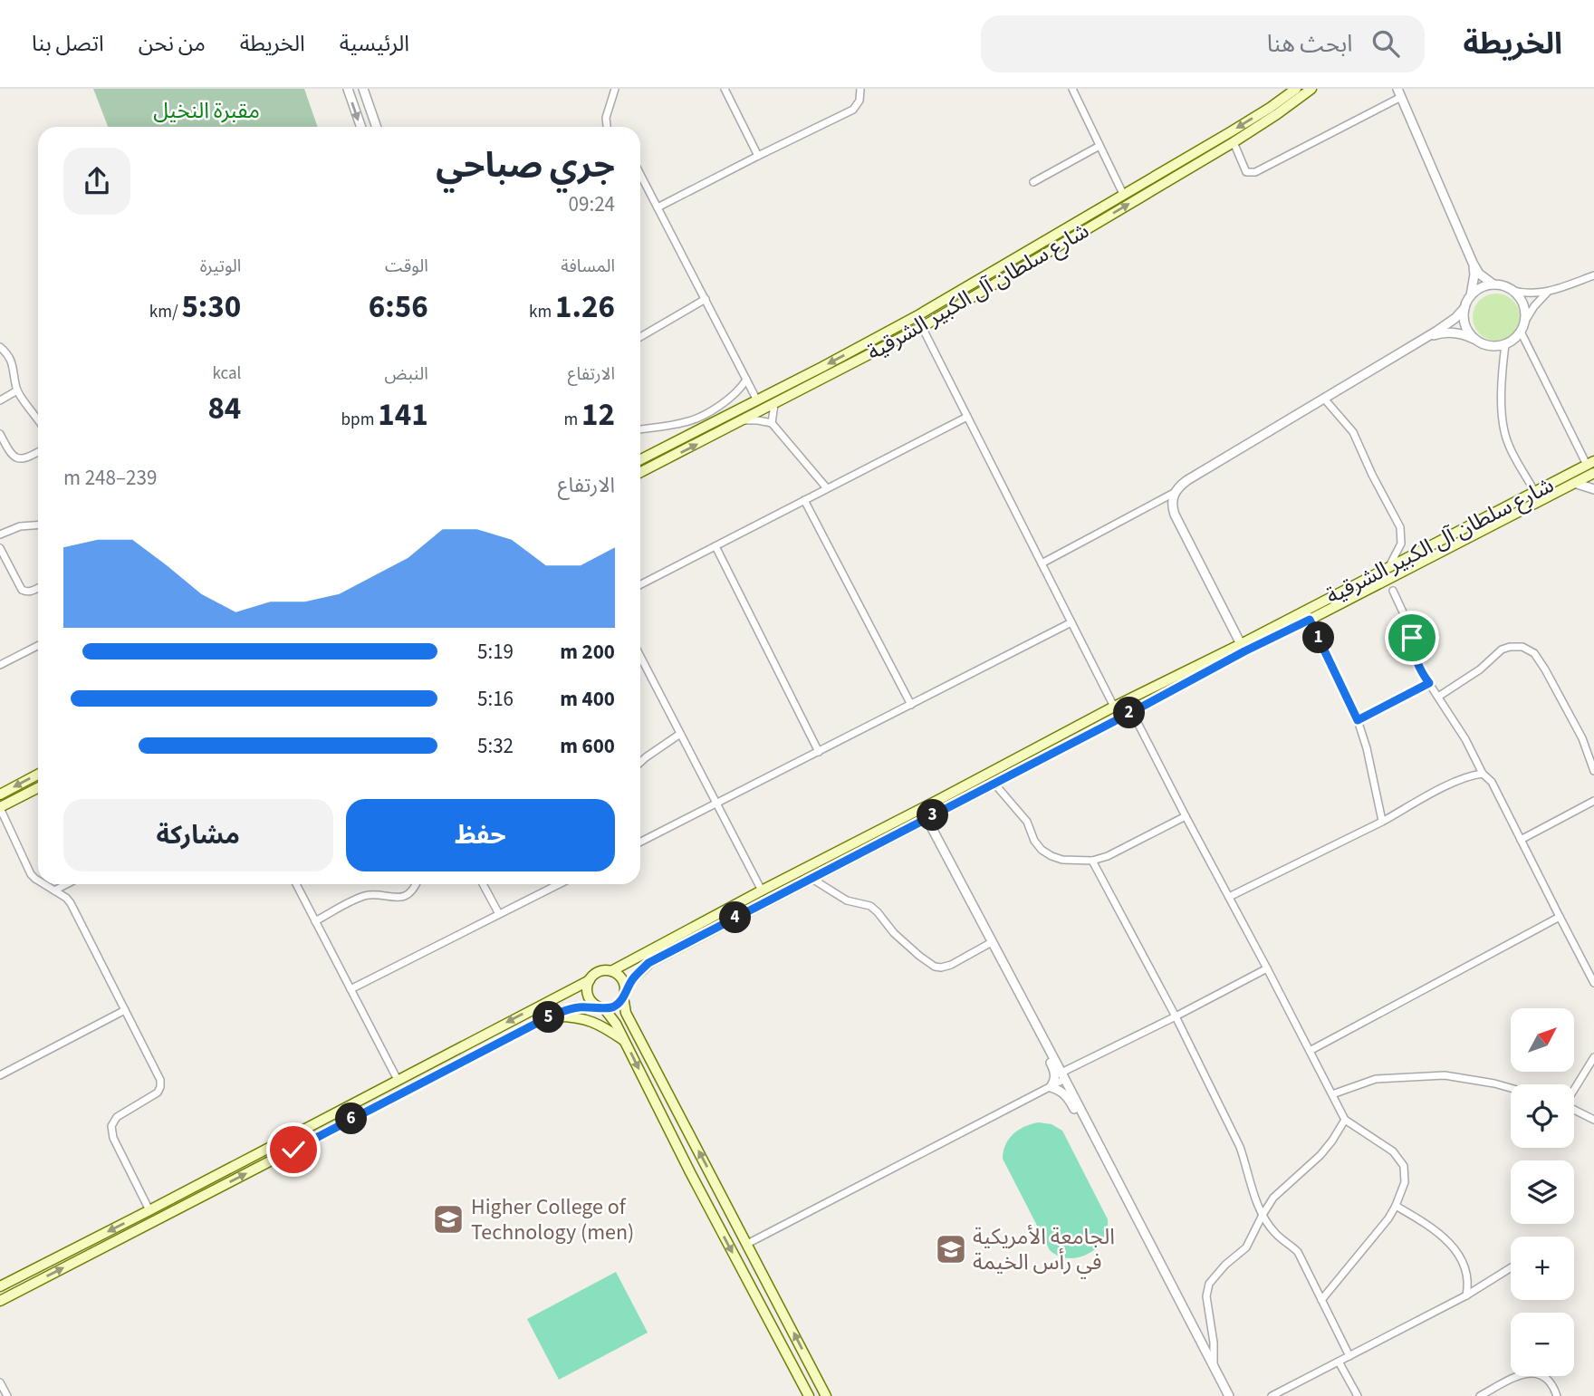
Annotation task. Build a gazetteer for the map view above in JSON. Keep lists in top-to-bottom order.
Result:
{
  "streets": {
    "main road": ["شارع سلطان آل الكبير الشرقية"]
  },
  "parks": ["مقبرة النخيل"],
  "places": {
    "school or university": ["Higher College of Technology (men)", "الجامعة الأمريكية في رأس الخيمة"]
  },
  "north": "top right",
  "page": {
    "header": "الخريطة",
    "search": "ابحث هنا",
    "nav": [
      "الرئيسية",
      "الخريطة",
      "من نحن",
      "اتصل بنا"
    ],
    "heading": ["جري صباحي", "09:24"],
    "stats": [
      ["المسافة", "1.26 km"],
      ["الوقت", "6:56"],
      ["الوتيرة", "5:30 /km"],
      ["الارتفاع", "12 m"],
      ["النبض", "141 bpm"],
      ["kcal", "84"]
    ],
    "chart": ["الارتفاع", "239–248 m"],
    "pins": [
      "1",
      "2",
      "3",
      "4",
      "5",
      "6"
    ],
    "list": [
      {
        "name": "200 m",
        "note": "5:19"
      },
      {
        "name": "400 m",
        "note": "5:16"
      },
      {
        "name": "600 m",
        "note": "5:32"
      }
    ],
    "buttons": ["حفظ", "مشاركة"],
    "map_buttons": ["+", "−"]
  }
}
